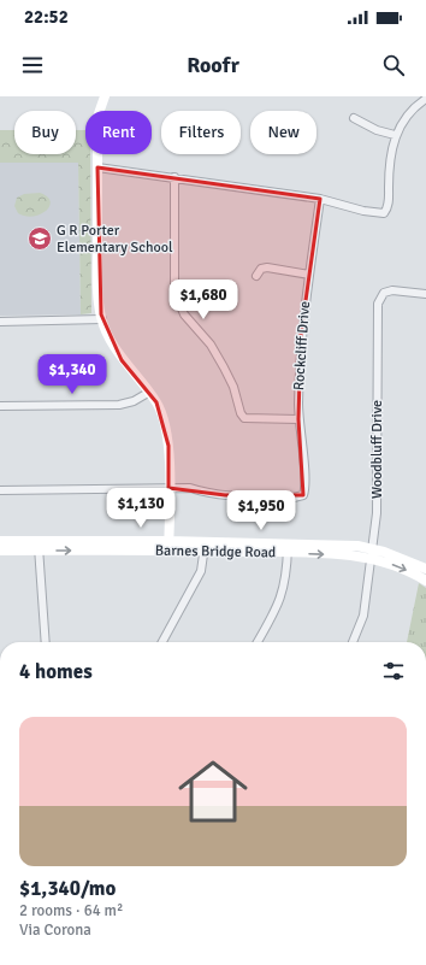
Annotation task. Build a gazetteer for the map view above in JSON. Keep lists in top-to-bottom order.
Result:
{
  "streets": {
    "main road": ["Barnes Bridge Road"],
    "street": ["Rockcliff Drive", "Woodbluff Drive"]
  },
  "crossings": [
    ["Woodbluff Drive", "Barnes Bridge Road"]
  ],
  "places": {
    "school or university": ["G R Porter Elementary School"]
  },
  "page": {
    "status": "22:52",
    "header": "Roofr",
    "chip": [
      "Buy",
      "Rent",
      "Filters",
      "New"
    ],
    "price": [
      "$1,680",
      "$1,340",
      "$1,130",
      "$1,950"
    ],
    "heading": "4 homes",
    "list": [
      {
        "name": "$1,340/mo",
        "note": "2 rooms · 64 m² · Via Corona"
      }
    ]
  }
}
